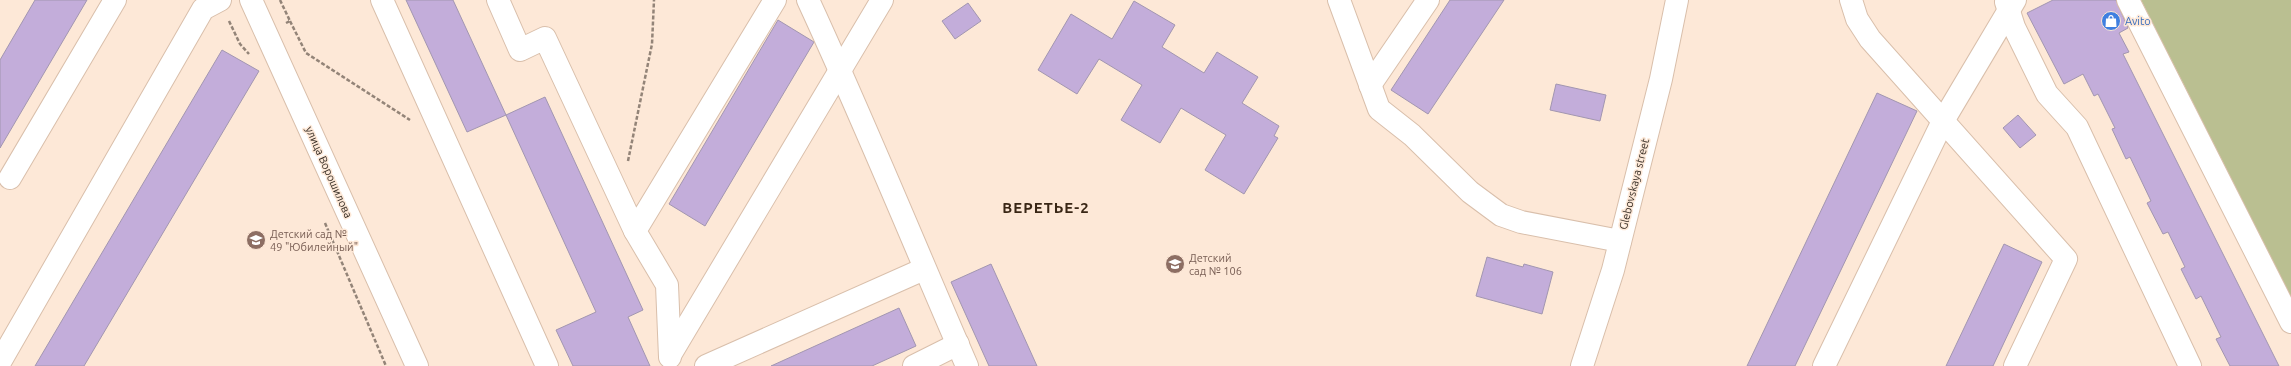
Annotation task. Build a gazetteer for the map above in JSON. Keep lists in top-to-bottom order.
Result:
{
  "streets": {
    "main road": ["улица Ворошилова", "Glebovskaya street"]
  },
  "districts": ["ВЕРЕТЬЕ-2"],
  "places": {
    "shop": ["Avito"],
    "school or university": ["Детский сад № 49 \"Юбилейный\"", "Детский сад № 106"]
  }
}
